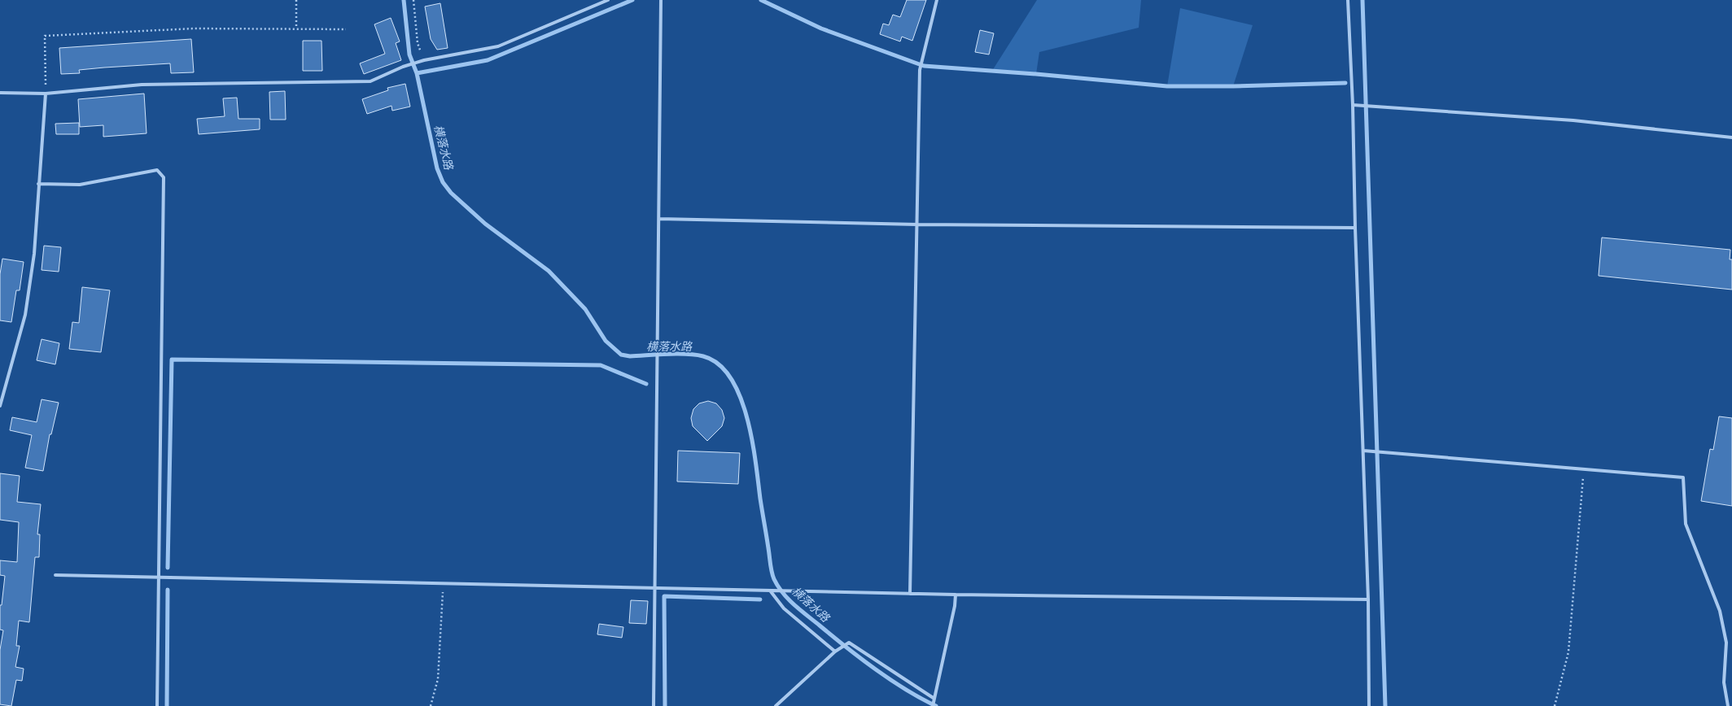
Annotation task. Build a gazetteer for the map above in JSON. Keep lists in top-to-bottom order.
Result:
{
  "water": ["横落水路"]
}
